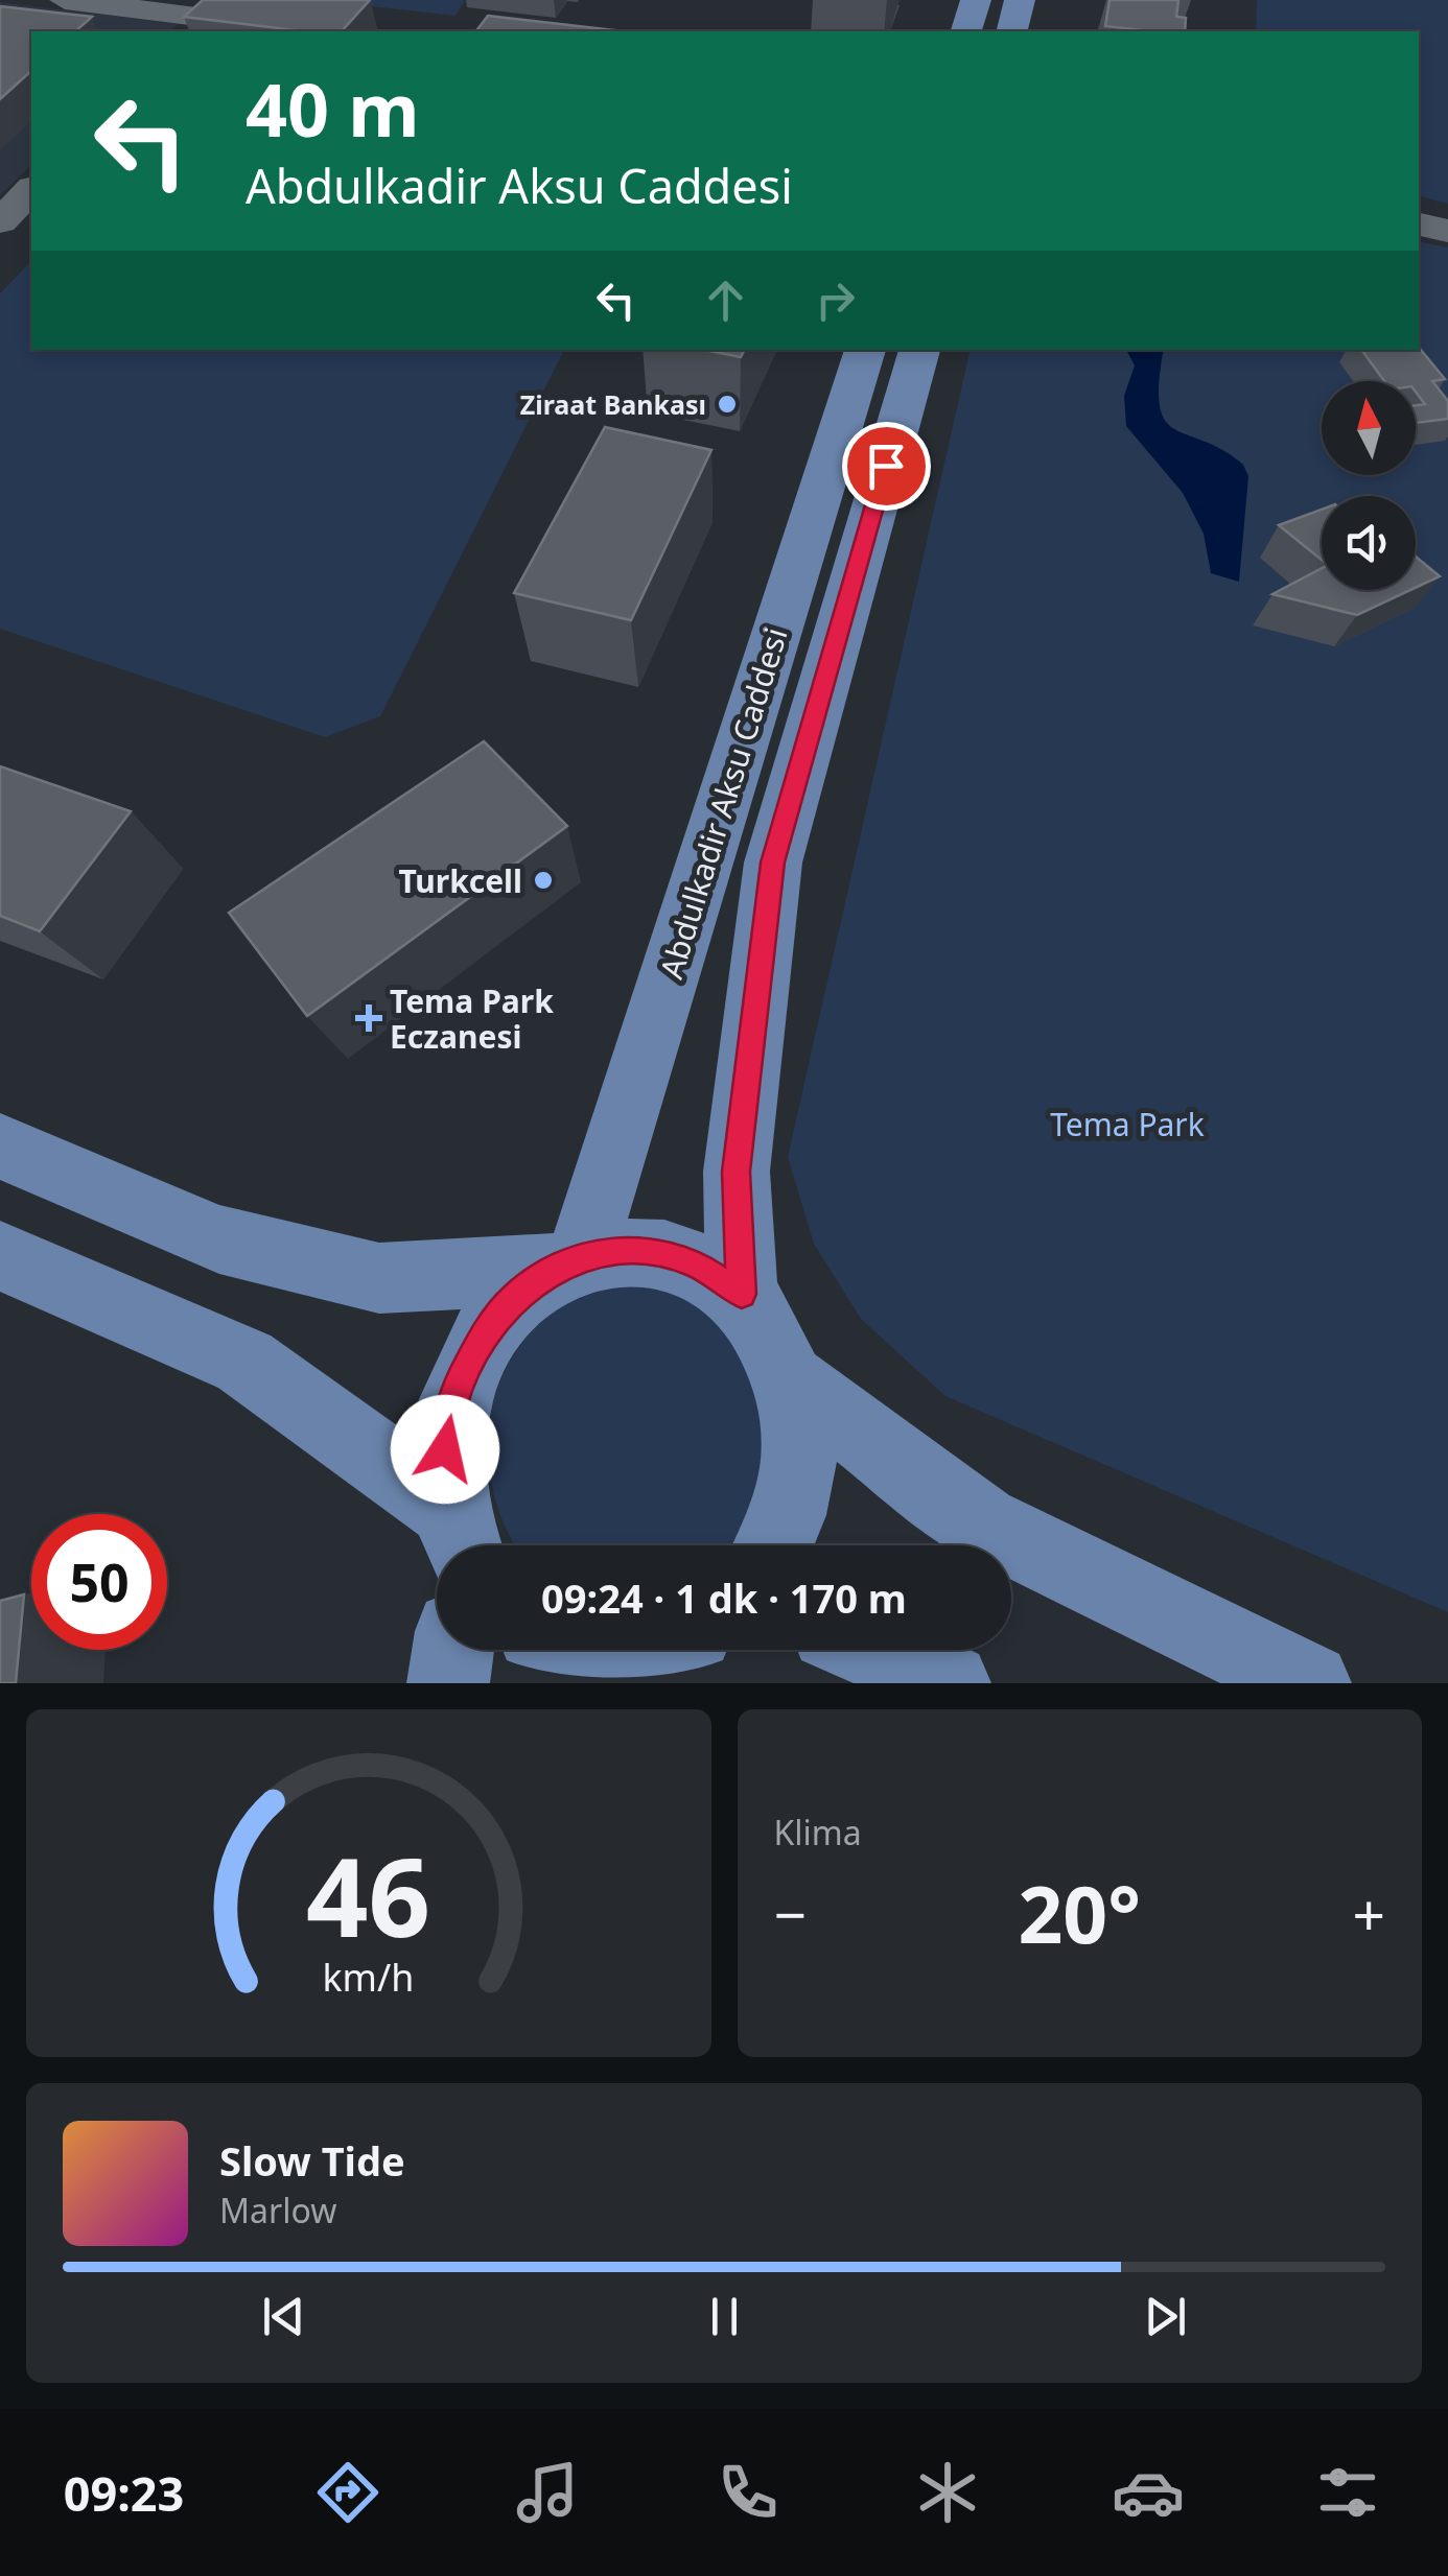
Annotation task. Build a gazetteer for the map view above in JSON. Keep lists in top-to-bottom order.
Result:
{
  "streets": {
    "main road": ["Abdulkadir Aksu Caddesi"]
  },
  "parks": ["Tema Park"],
  "places": {
    "other": ["Ziraat Bankası", "Turkcell"],
    "health": ["Tema Park Eczanesi"]
  },
  "north": "top",
  "page": {
    "turn": ["40 m", "Abdulkadir Aksu Caddesi"],
    "limit": "50",
    "trip": "09:24 · 1 dk · 170 m",
    "tile": "Klima",
    "heat": ["−", "20°", "+"],
    "song": ["Slow Tide", "Marlow"],
    "tabs": "09:23",
    "gauge": ["46", "km/h"]
  }
}
